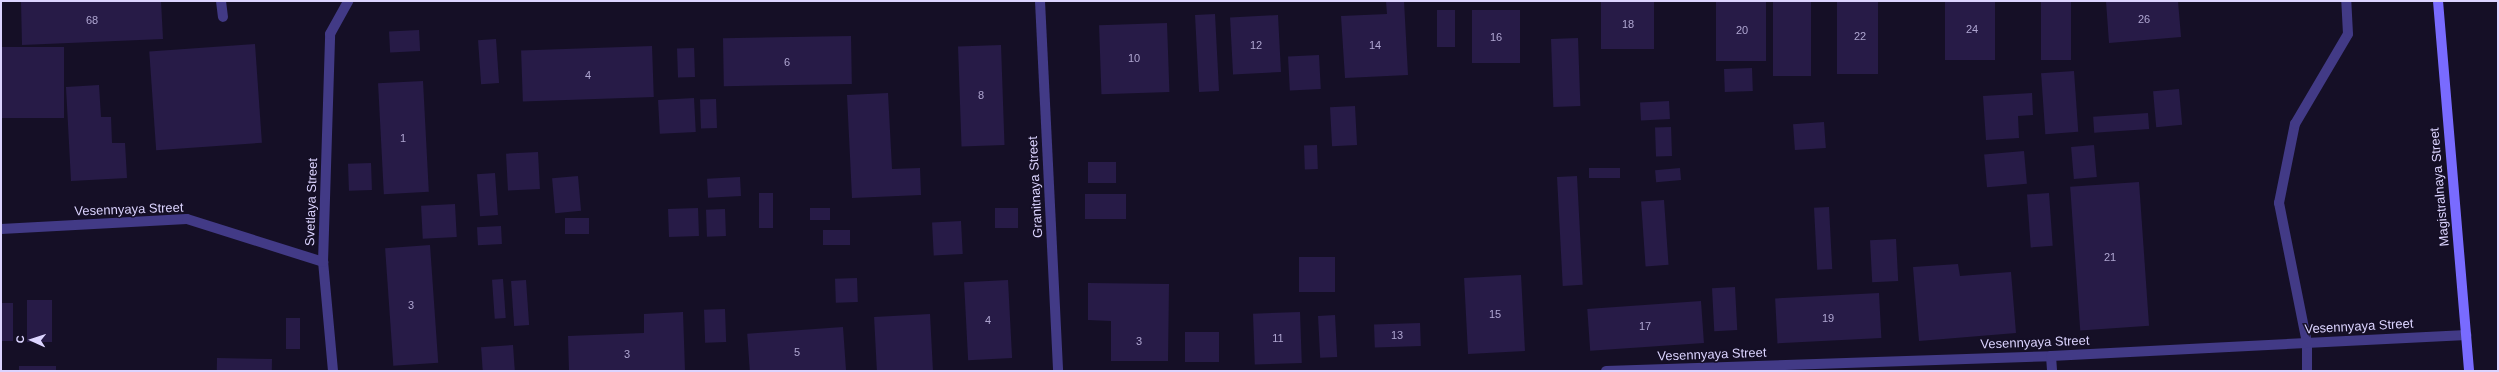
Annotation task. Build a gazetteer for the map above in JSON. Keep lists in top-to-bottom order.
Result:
{
  "streets": {
    "main road": ["Magistralnaya Street"],
    "street": ["Granitnaya Street", "Svetlaya Street", "Vesennyaya Street"]
  },
  "crossings": [
    ["Magistralnaya Street", "Vesennyaya Street"],
    ["Svetlaya Street", "Vesennyaya Street"]
  ],
  "house_numbers": [
    "26",
    "68",
    "18",
    "24",
    "20",
    "22",
    "16",
    "12",
    "14",
    "10",
    "6",
    "4",
    "8",
    "1",
    "21",
    "3",
    "15",
    "19",
    "4",
    "17",
    "13",
    "11",
    "3",
    "5",
    "3"
  ],
  "north": "left"
}
